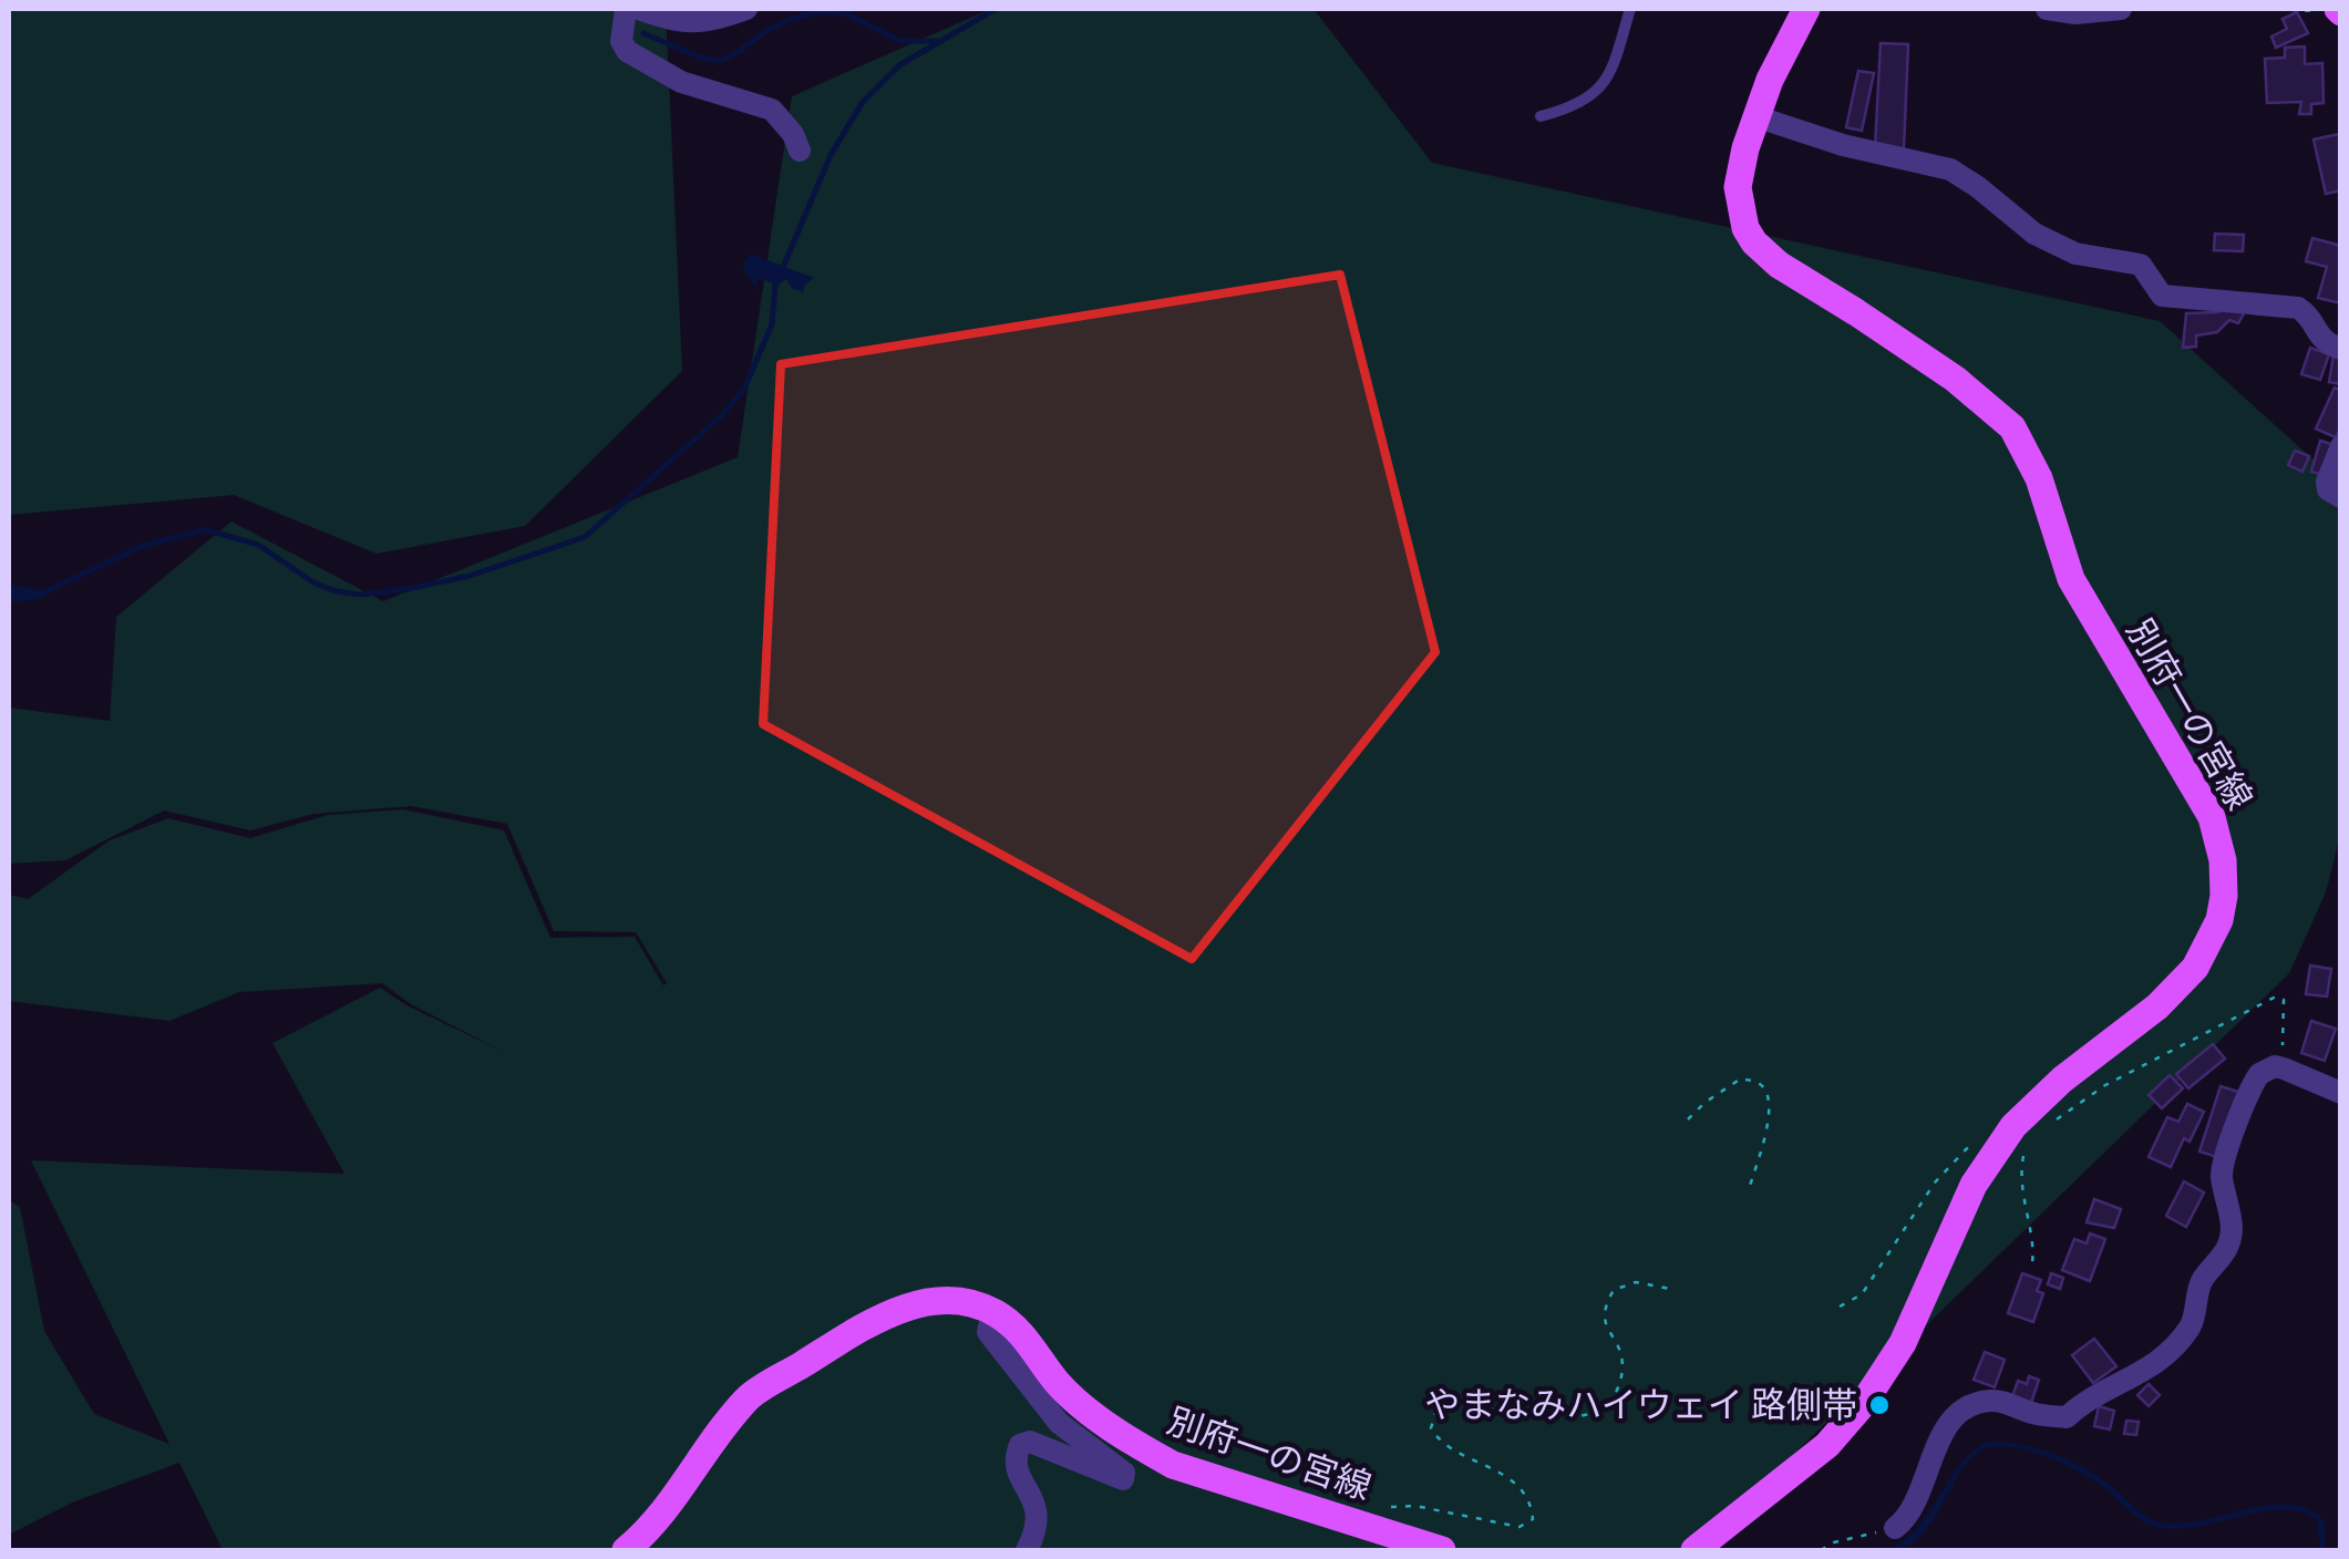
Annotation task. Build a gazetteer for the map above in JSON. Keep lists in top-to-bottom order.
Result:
{
  "streets": {
    "main road": ["別府一の宮線"]
  },
  "places": ["やまなみハイウェイ 路側帯"]
}
